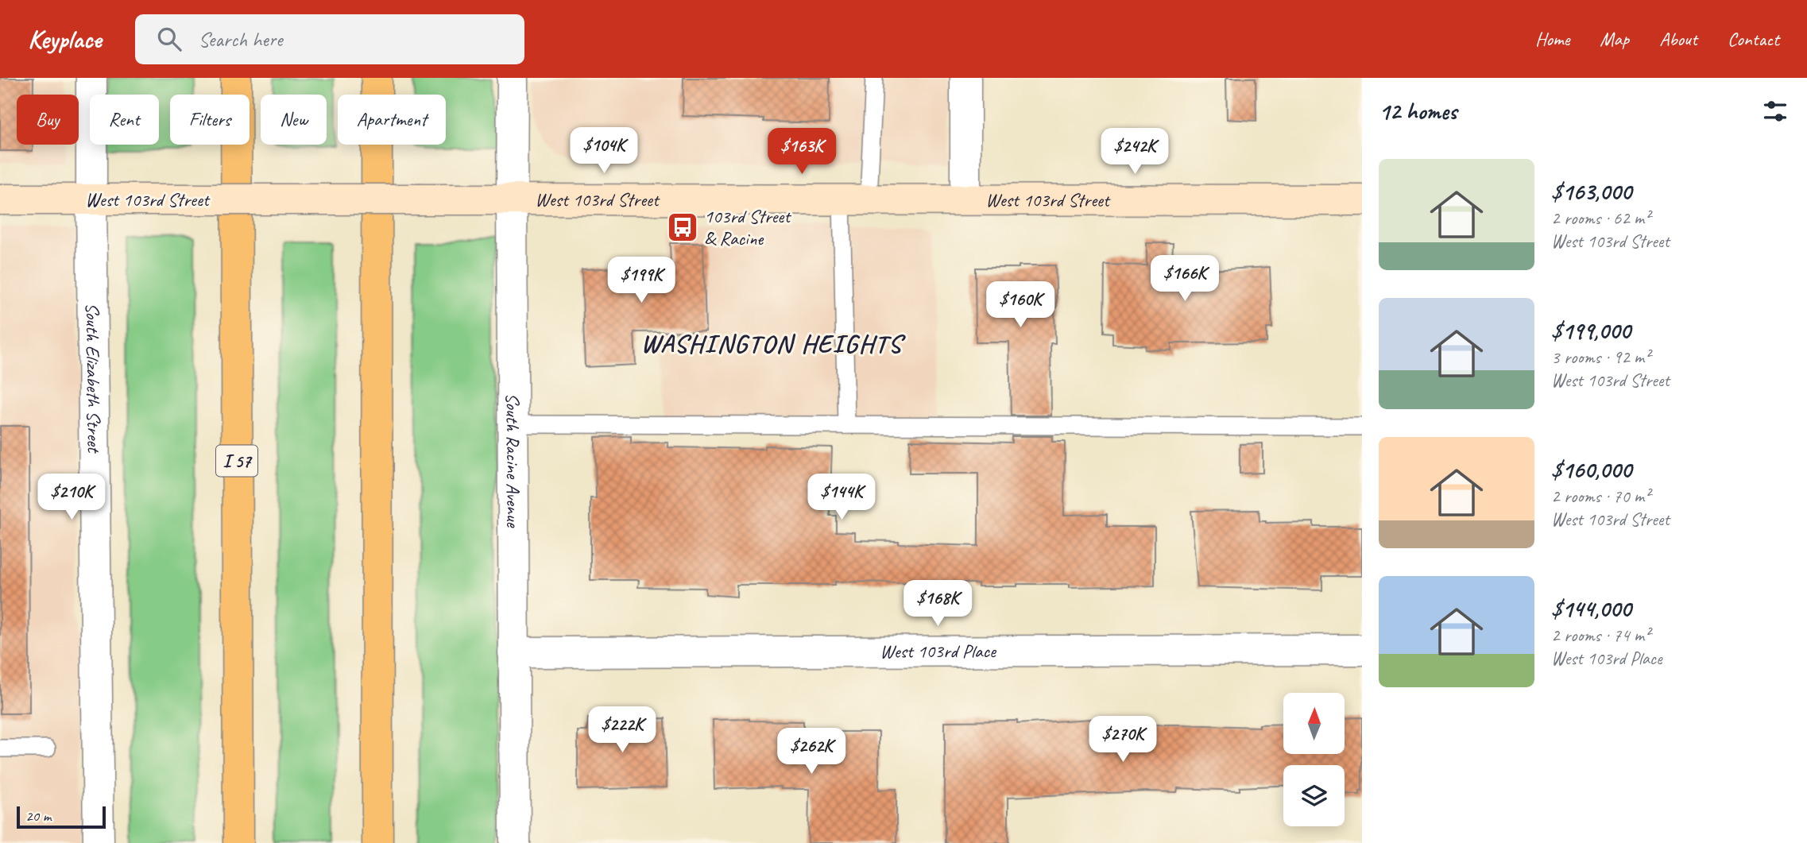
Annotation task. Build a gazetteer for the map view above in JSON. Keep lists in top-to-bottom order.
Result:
{
  "streets": {
    "highway": ["I 57"],
    "main road": ["West 103rd Street"],
    "street": ["South Elizabeth Street", "South Racine Avenue", "West 103rd Place"]
  },
  "crossings": [
    ["West 103rd Street", "South Elizabeth Street"],
    ["West 103rd Street", "South Racine Avenue"],
    ["South Racine Avenue", "West 103rd Place"]
  ],
  "districts": ["WASHINGTON HEIGHTS"],
  "places": {
    "bus stop": ["103rd Street & Racine"]
  },
  "scale_bar": "20 m",
  "north": "top",
  "page": {
    "header": "Keyplace",
    "search": "Search here",
    "nav": [
      "Home",
      "Map",
      "About",
      "Contact"
    ],
    "heading": "12 homes",
    "chip": [
      "Buy",
      "Rent",
      "Filters",
      "New",
      "Apartment"
    ],
    "price": [
      "$104K",
      "$163K",
      "$242K",
      "$166K",
      "$199K",
      "$160K",
      "$210K",
      "$144K",
      "$168K",
      "$222K",
      "$270K",
      "$262K"
    ],
    "list": [
      {
        "name": "$163,000",
        "note": "2 rooms · 62 m² · West 103rd Street"
      },
      {
        "name": "$199,000",
        "note": "3 rooms · 92 m² · West 103rd Street"
      },
      {
        "name": "$160,000",
        "note": "2 rooms · 70 m² · West 103rd Street"
      },
      {
        "name": "$144,000",
        "note": "2 rooms · 74 m² · West 103rd Place"
      }
    ],
    "scale": "20 m"
  }
}
